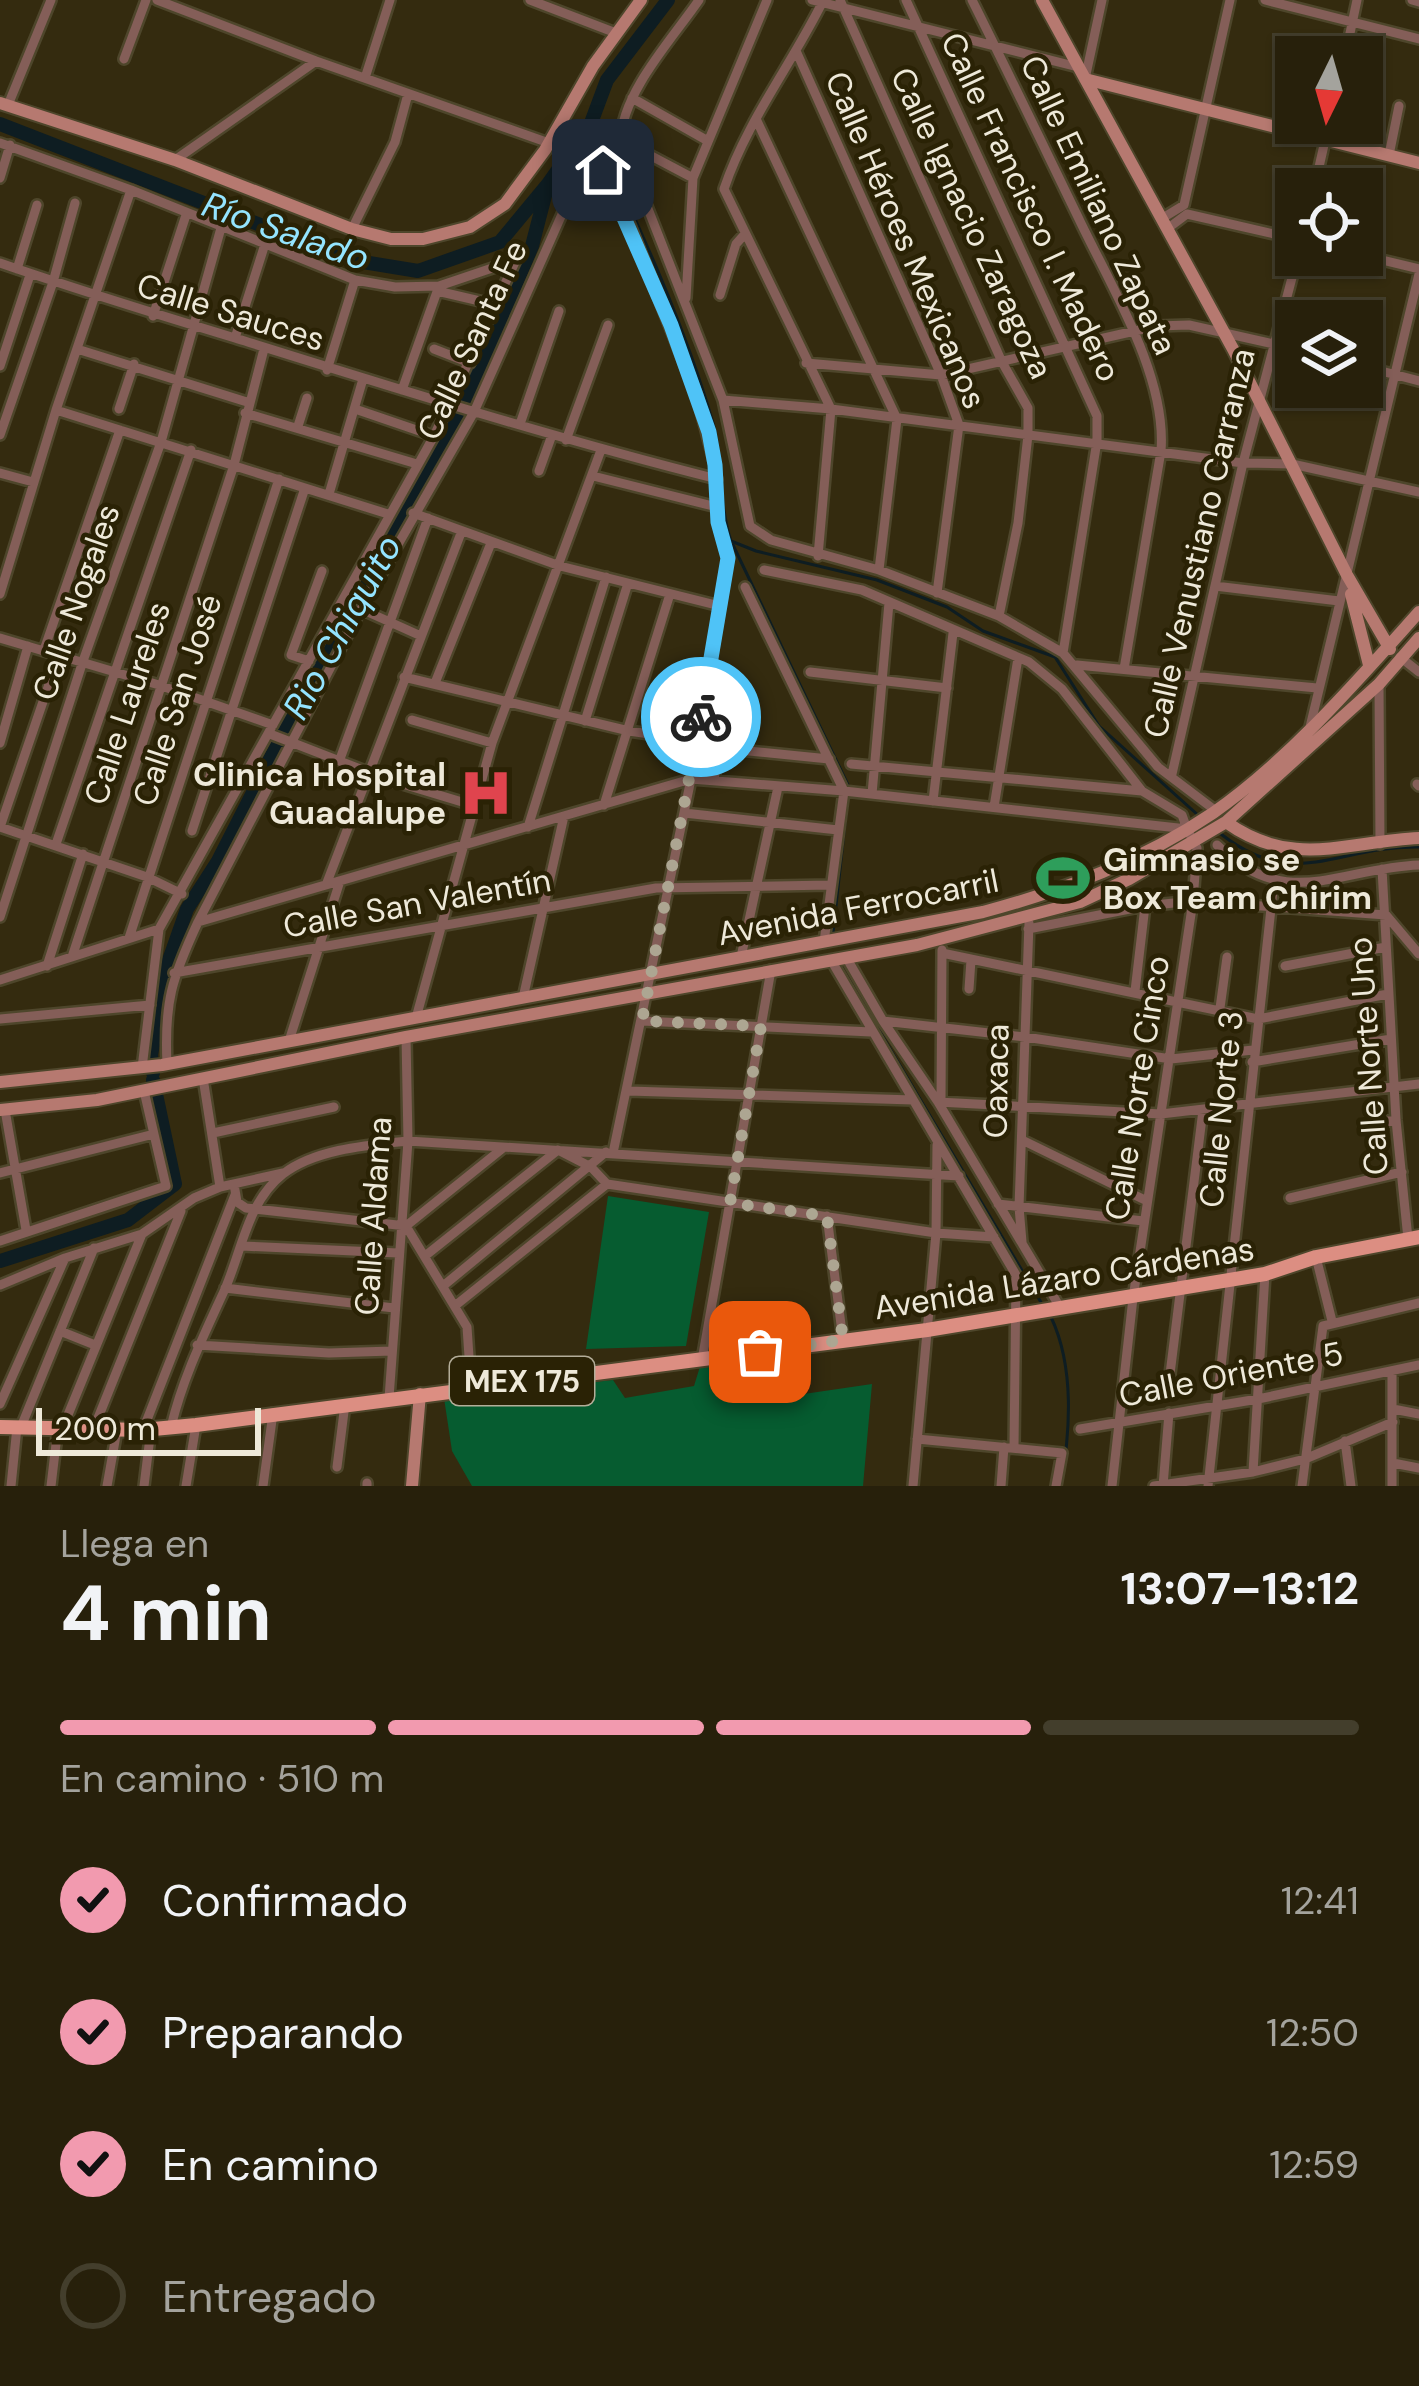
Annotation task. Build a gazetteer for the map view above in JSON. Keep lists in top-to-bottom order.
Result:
{
  "streets": {
    "main road": ["Avenida Ferrocarril", "Avenida Lázaro Cárdenas", "MEX 175"],
    "street": [
      "Calle Emiliano Zapata",
      "Calle Francisco I. Madero",
      "Calle Ignacio Zaragoza",
      "Calle Héroes Mexicanos",
      "Calle Sauces",
      "Calle Santa Fe",
      "Calle Venustiano Carranza",
      "Calle Nogales",
      "Calle San José",
      "Calle Laureles",
      "Calle San Valentín",
      "Calle Norte Uno",
      "Oaxaca",
      "Calle Norte Cinco",
      "Calle Norte 3",
      "Calle Aldama",
      "Calle Oriente 5"
    ]
  },
  "crossings": [
    ["Calle Sauces", "Calle Santa Fe"],
    ["Calle Sauces", "Calle Nogales"],
    ["Calle Sauces", "Calle Laureles"],
    ["Calle Santa Fe", "Calle San Valentín"],
    ["Calle Santa Fe", "Avenida Ferrocarril"],
    ["Avenida Ferrocarril", "Oaxaca"],
    ["Avenida Ferrocarril", "Calle Norte Cinco"],
    ["Avenida Ferrocarril", "Calle Aldama"],
    ["Calle Norte Uno", "Avenida Lázaro Cárdenas"],
    ["Calle Norte Cinco", "Avenida Lázaro Cárdenas"],
    ["Calle Norte Cinco", "Calle Oriente 5"],
    ["Calle Norte 3", "Avenida Lázaro Cárdenas"],
    ["Calle Norte 3", "Calle Oriente 5"],
    ["Calle Aldama", "Avenida Lázaro Cárdenas"]
  ],
  "water": ["Río Salado", "Rio Chiquito"],
  "places": {
    "hospital": ["Clinica Hospital Guadalupe"],
    "sports": ["Gimnasio se Box Team Chirim"]
  },
  "scale_bar": "200 m",
  "north": "bottom",
  "page": {
    "scale": "200 m",
    "heading": ["4 min", "Llega en", "13:07–13:12"],
    "bar": "En camino · 510 m",
    "list": [
      ["Confirmado", "12:41"],
      ["Preparando", "12:50"],
      ["En camino", "12:59"],
      "Entregado"
    ]
  }
}
